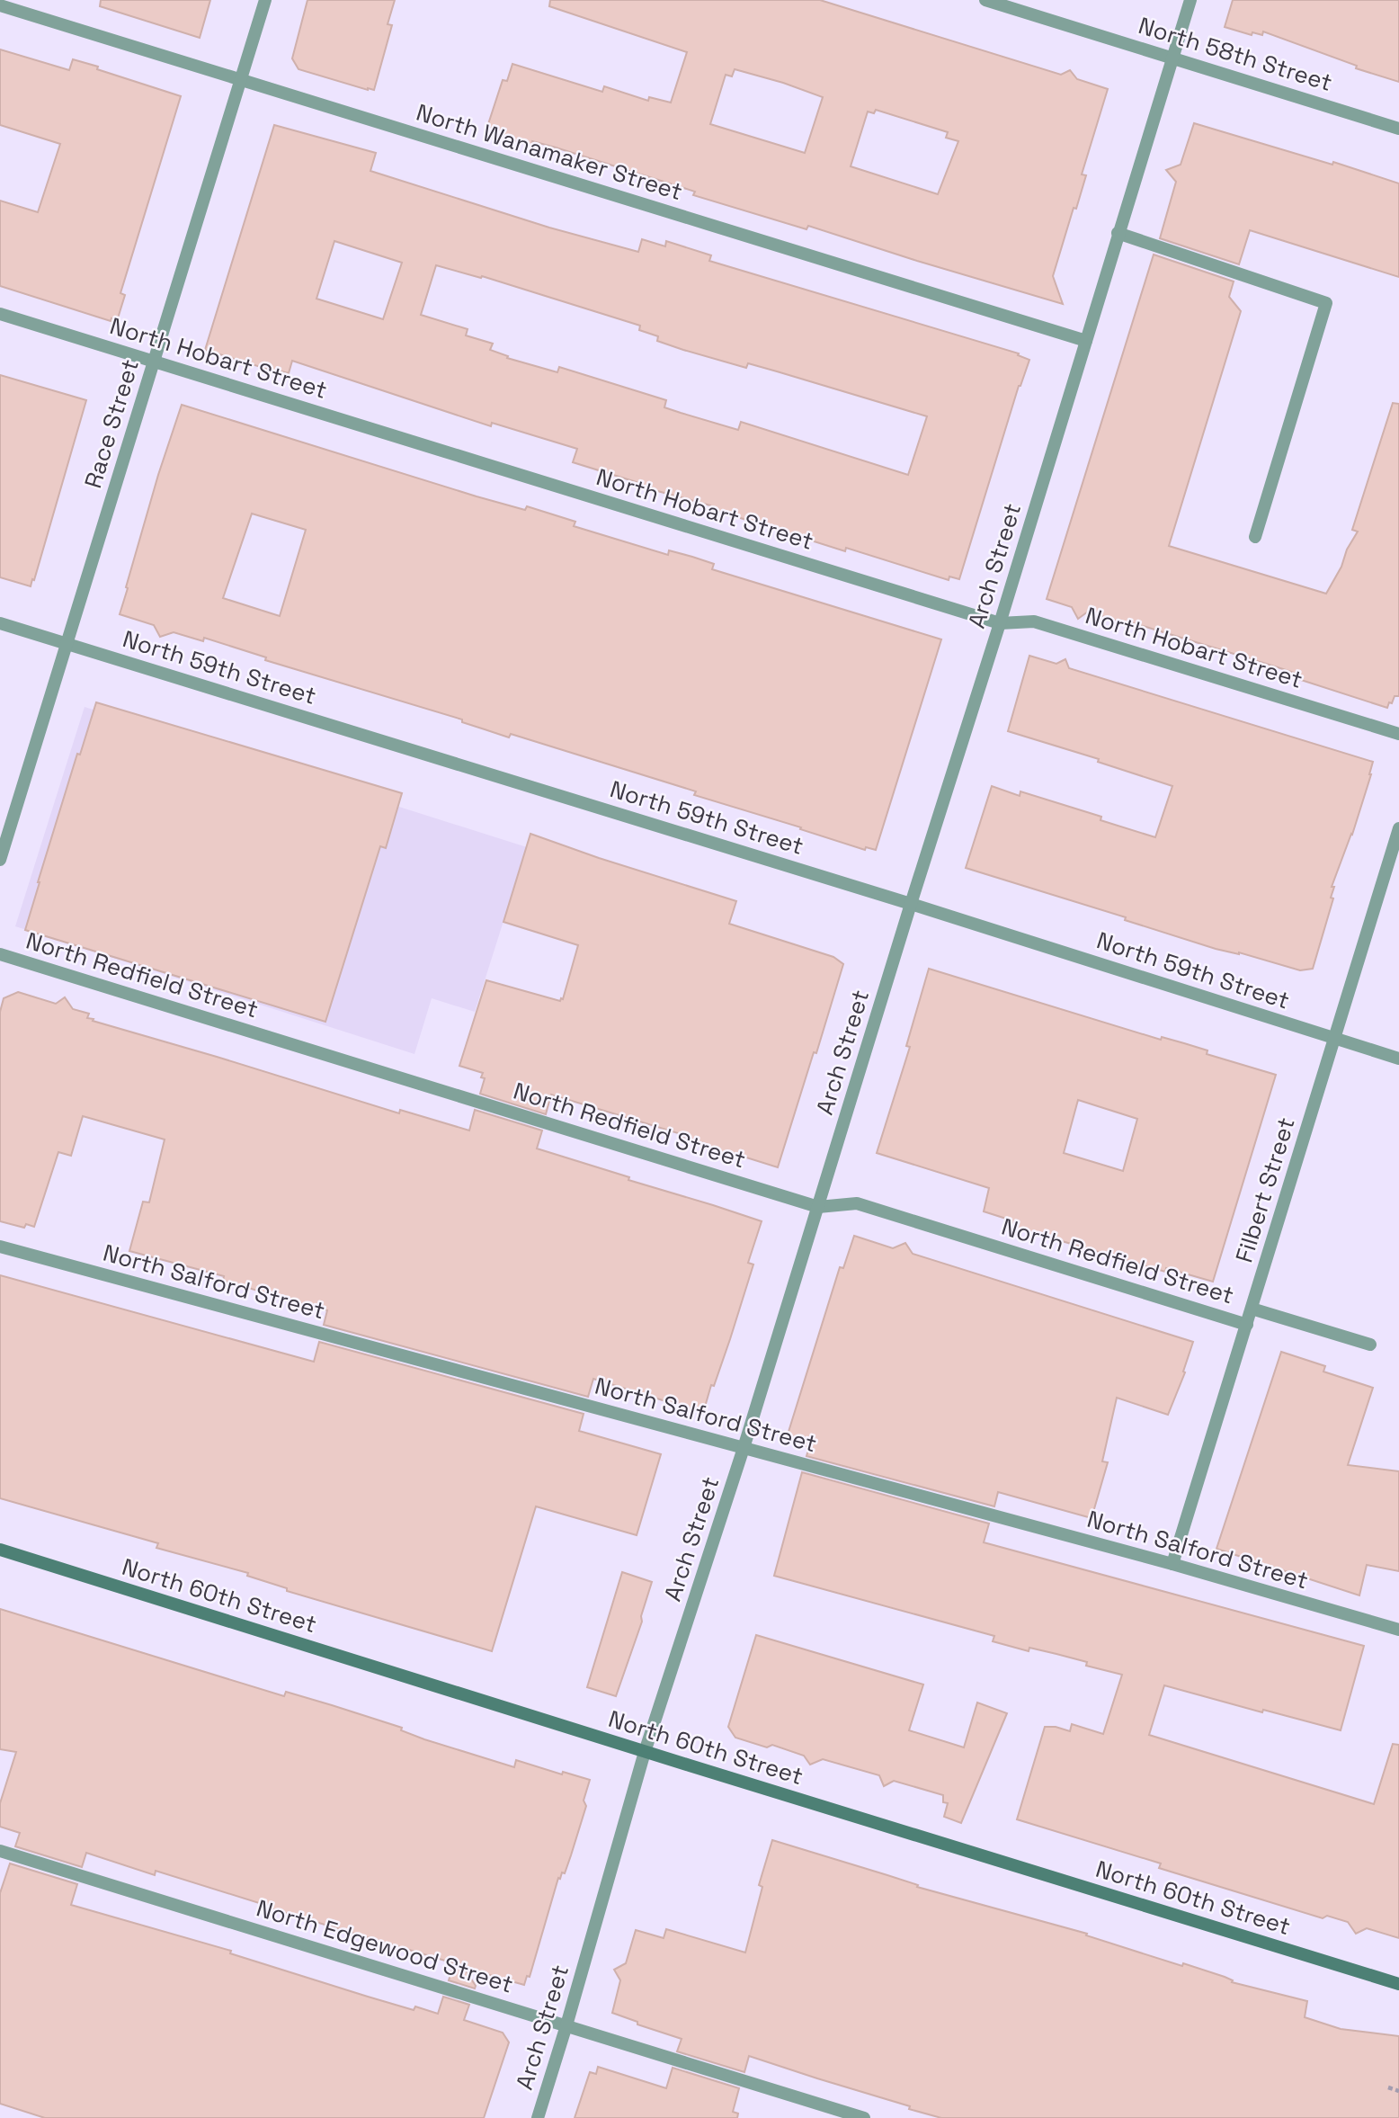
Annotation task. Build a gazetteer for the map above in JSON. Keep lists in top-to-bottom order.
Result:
{
  "streets": {
    "street": [
      "North 58th Street",
      "North Wanamaker Street",
      "North Hobart Street",
      "Race Street",
      "Arch Street",
      "North 59th Street",
      "North Redfield Street",
      "Filbert Street",
      "North Salford Street",
      "North 60th Street",
      "North Edgewood Street"
    ]
  },
  "crossings": [
    ["North 58th Street", "Arch Street"],
    ["North Wanamaker Street", "Race Street"],
    ["North Wanamaker Street", "Arch Street"],
    ["North Hobart Street", "Race Street"],
    ["North Hobart Street", "Arch Street"],
    ["Race Street", "North 59th Street"],
    ["Arch Street", "North 59th Street"],
    ["Arch Street", "North Redfield Street"],
    ["Arch Street", "North Salford Street"],
    ["Arch Street", "North 60th Street"],
    ["Arch Street", "North Edgewood Street"],
    ["North 59th Street", "Filbert Street"],
    ["North Redfield Street", "Filbert Street"],
    ["Filbert Street", "North Salford Street"]
  ]
}
